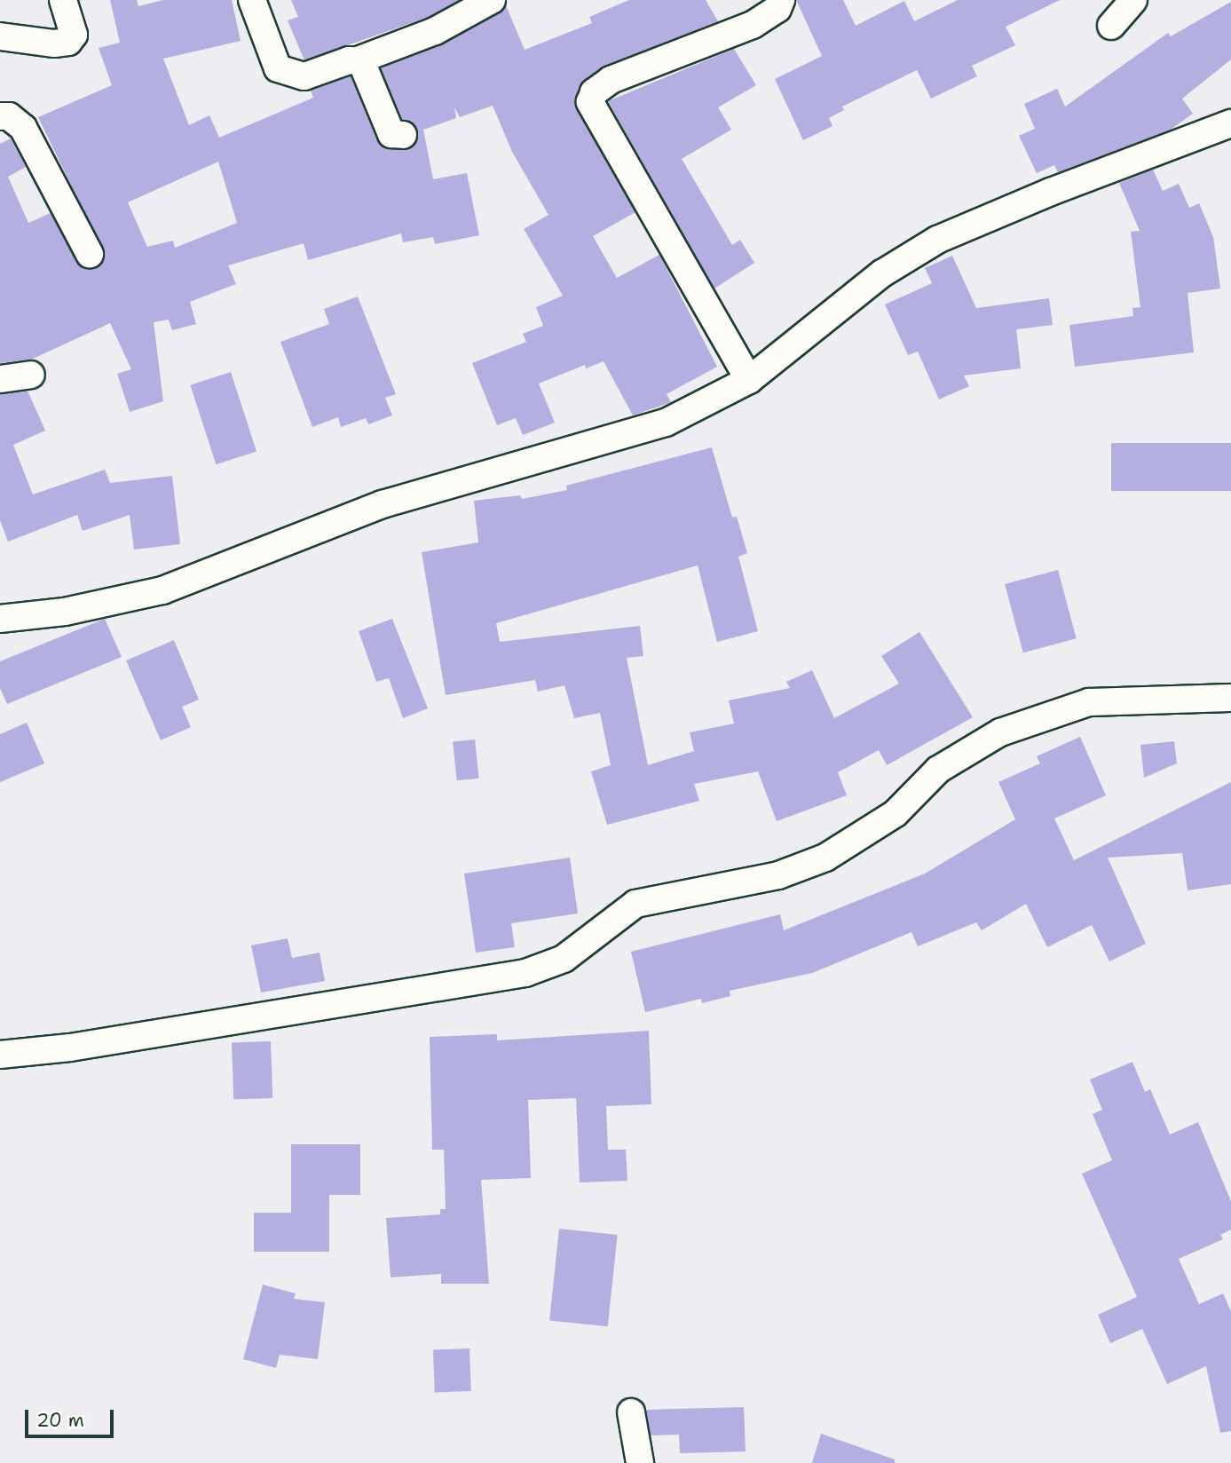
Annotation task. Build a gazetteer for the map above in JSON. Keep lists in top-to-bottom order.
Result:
{
  "scale_bar": "20 m"
}
